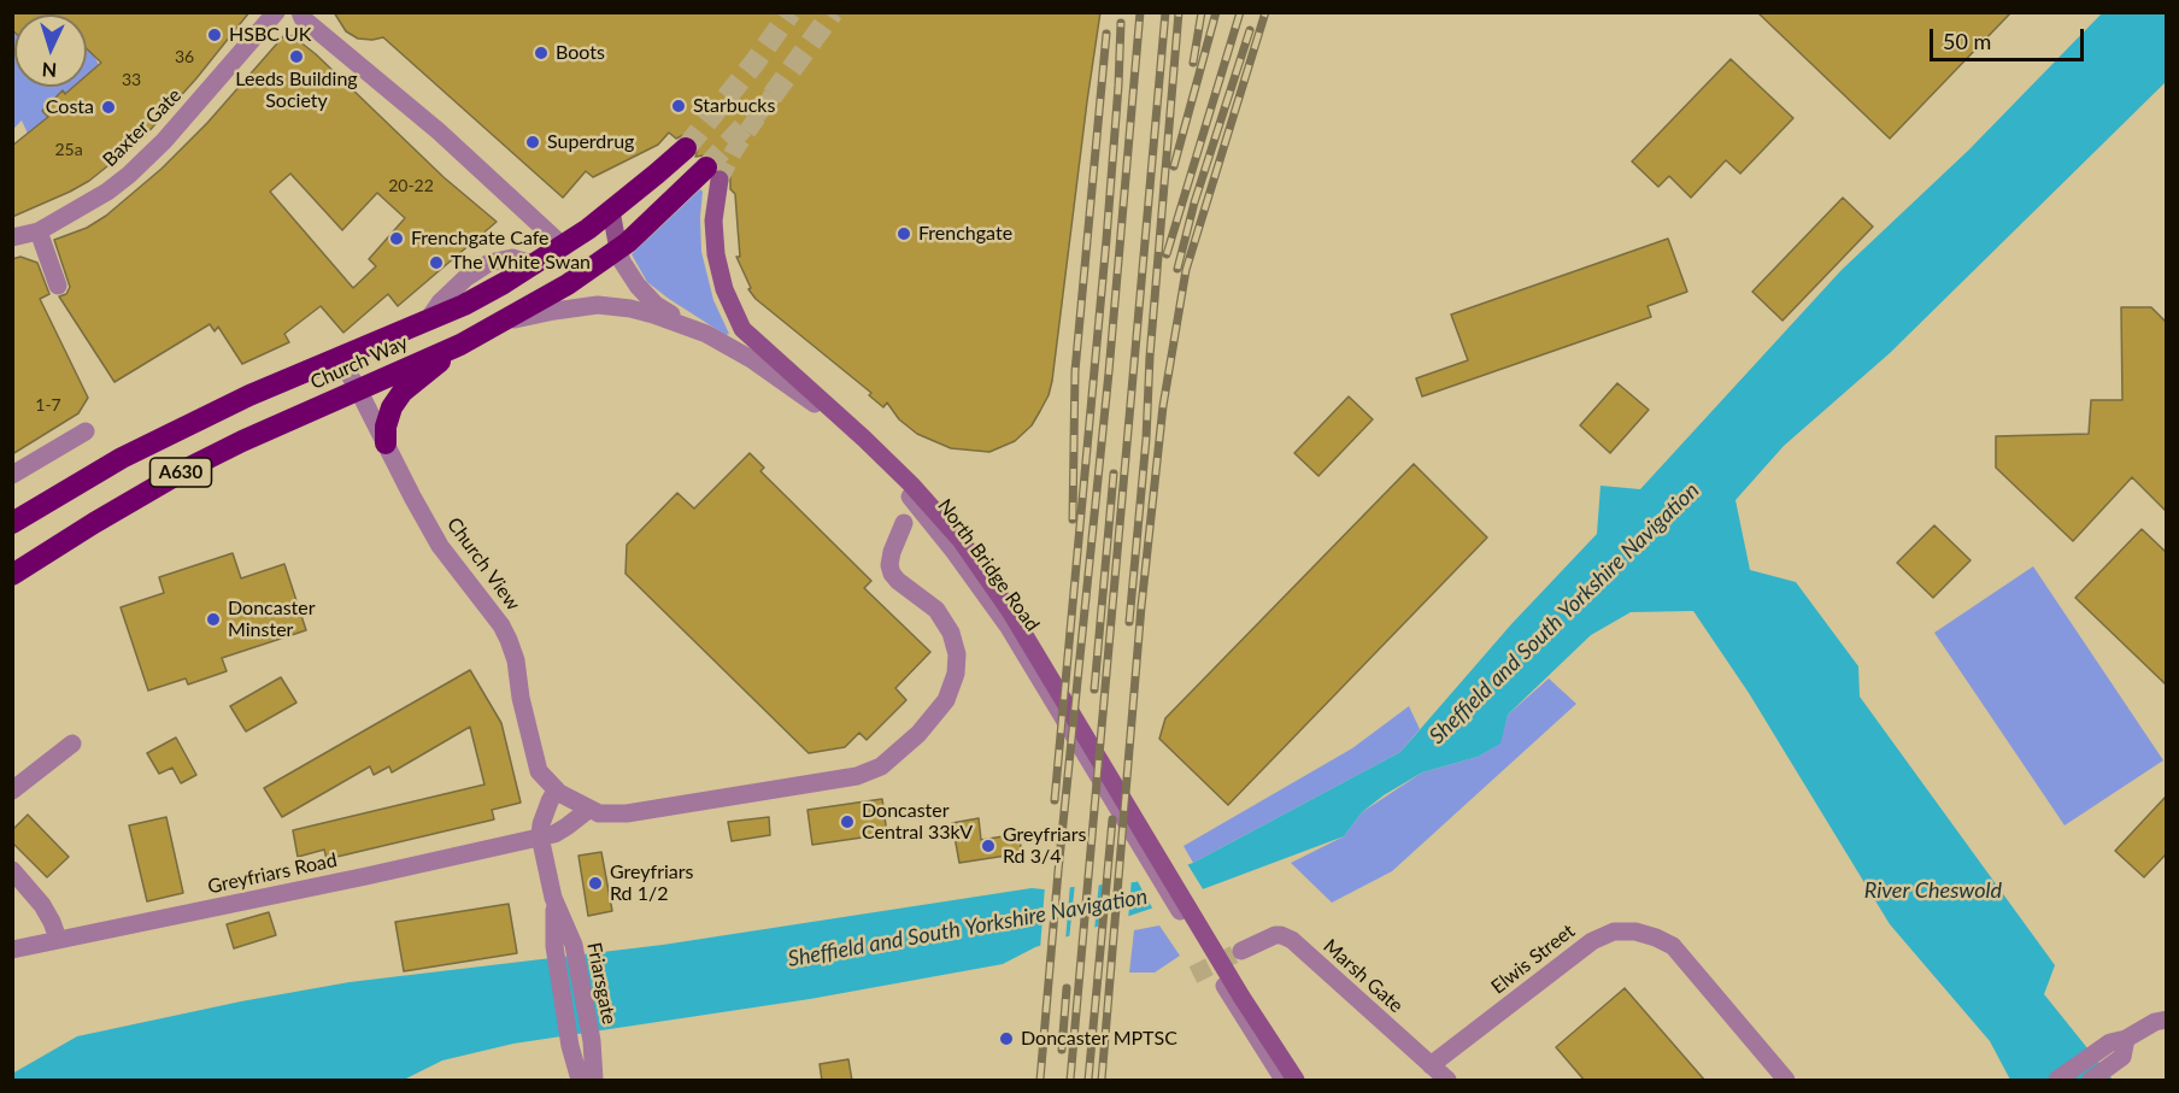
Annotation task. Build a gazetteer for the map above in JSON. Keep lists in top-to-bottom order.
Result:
{
  "streets": {
    "highway": ["Church Way", "A630"],
    "street": [
      "Baxter Gate",
      "Church View",
      "North Bridge Road",
      "Greyfriars Road",
      "Elwis Street",
      "Marsh Gate",
      "Friarsgate"
    ]
  },
  "crossings": [
    ["Church Way", "A630"],
    ["Church Way", "Church View"],
    ["Church Way", "North Bridge Road"],
    ["Greyfriars Road", "Friarsgate"],
    ["Elwis Street", "Marsh Gate"]
  ],
  "water": ["Sheffield and South Yorkshire Navigation", "River Cheswold"],
  "places": [
    "HSBC UK",
    "Boots",
    "Leeds Building Society",
    "Starbucks",
    "Costa",
    "Superdrug",
    "Frenchgate",
    "Frenchgate Cafe",
    "The White Swan",
    "Doncaster Minster",
    "Doncaster Central 33kV",
    "Greyfriars Rd 3/4",
    "Greyfriars Rd 1/2",
    "Doncaster MPTSC"
  ],
  "house_numbers": [
    "36",
    "33",
    "25a",
    "20-22",
    "1-7"
  ],
  "scale_bar": "50 m",
  "north": "bottom"
}
